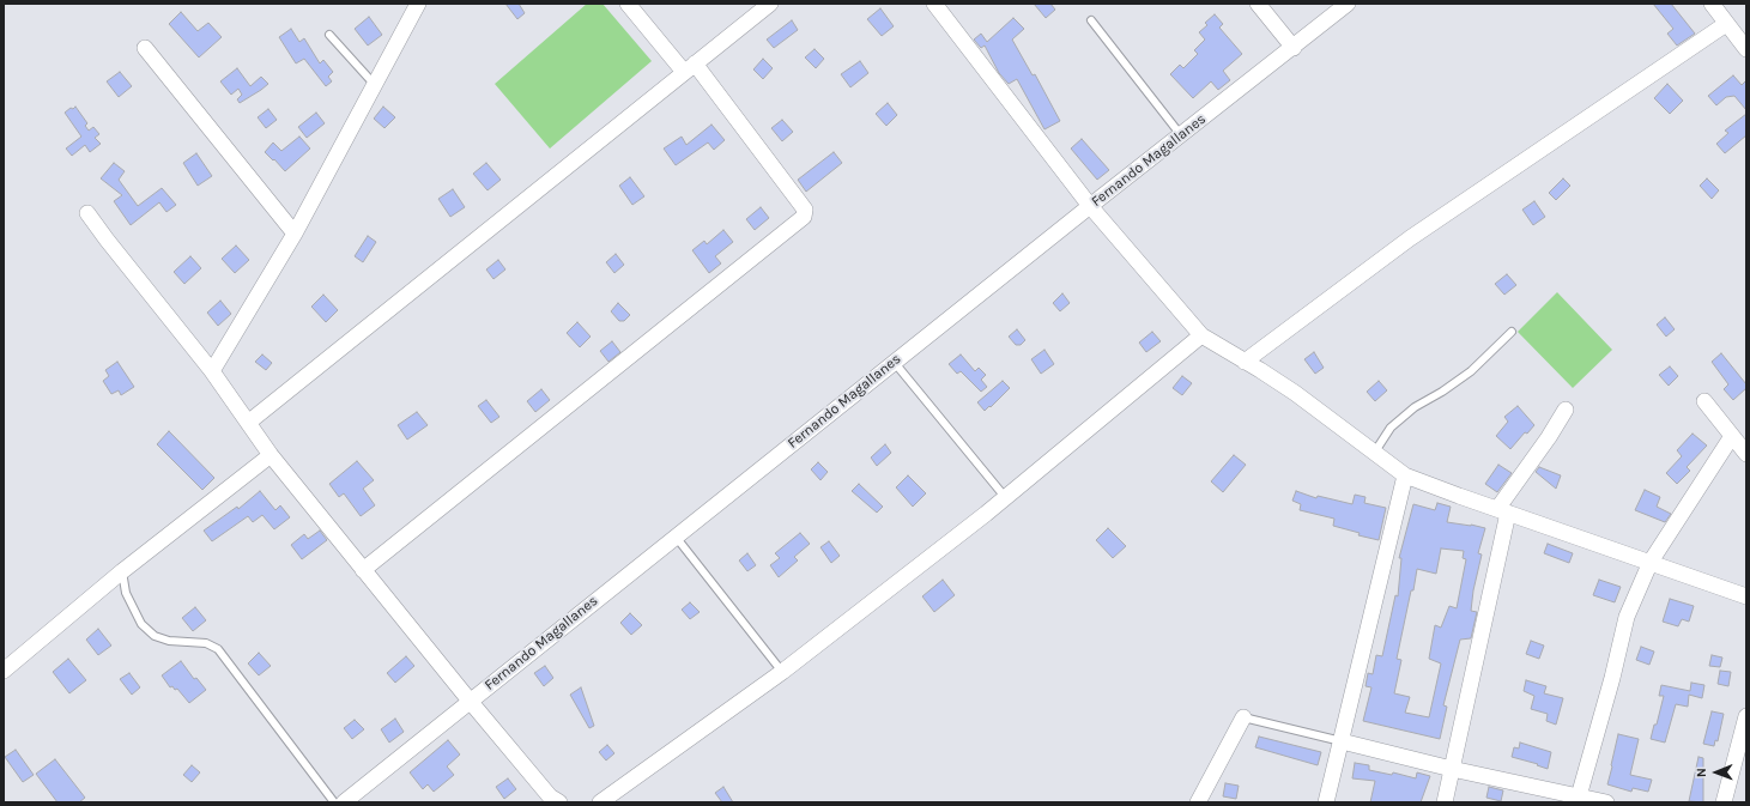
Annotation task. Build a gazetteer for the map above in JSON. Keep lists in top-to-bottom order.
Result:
{
  "streets": {
    "street": ["Fernando Magallanes"]
  },
  "north": "left"
}
